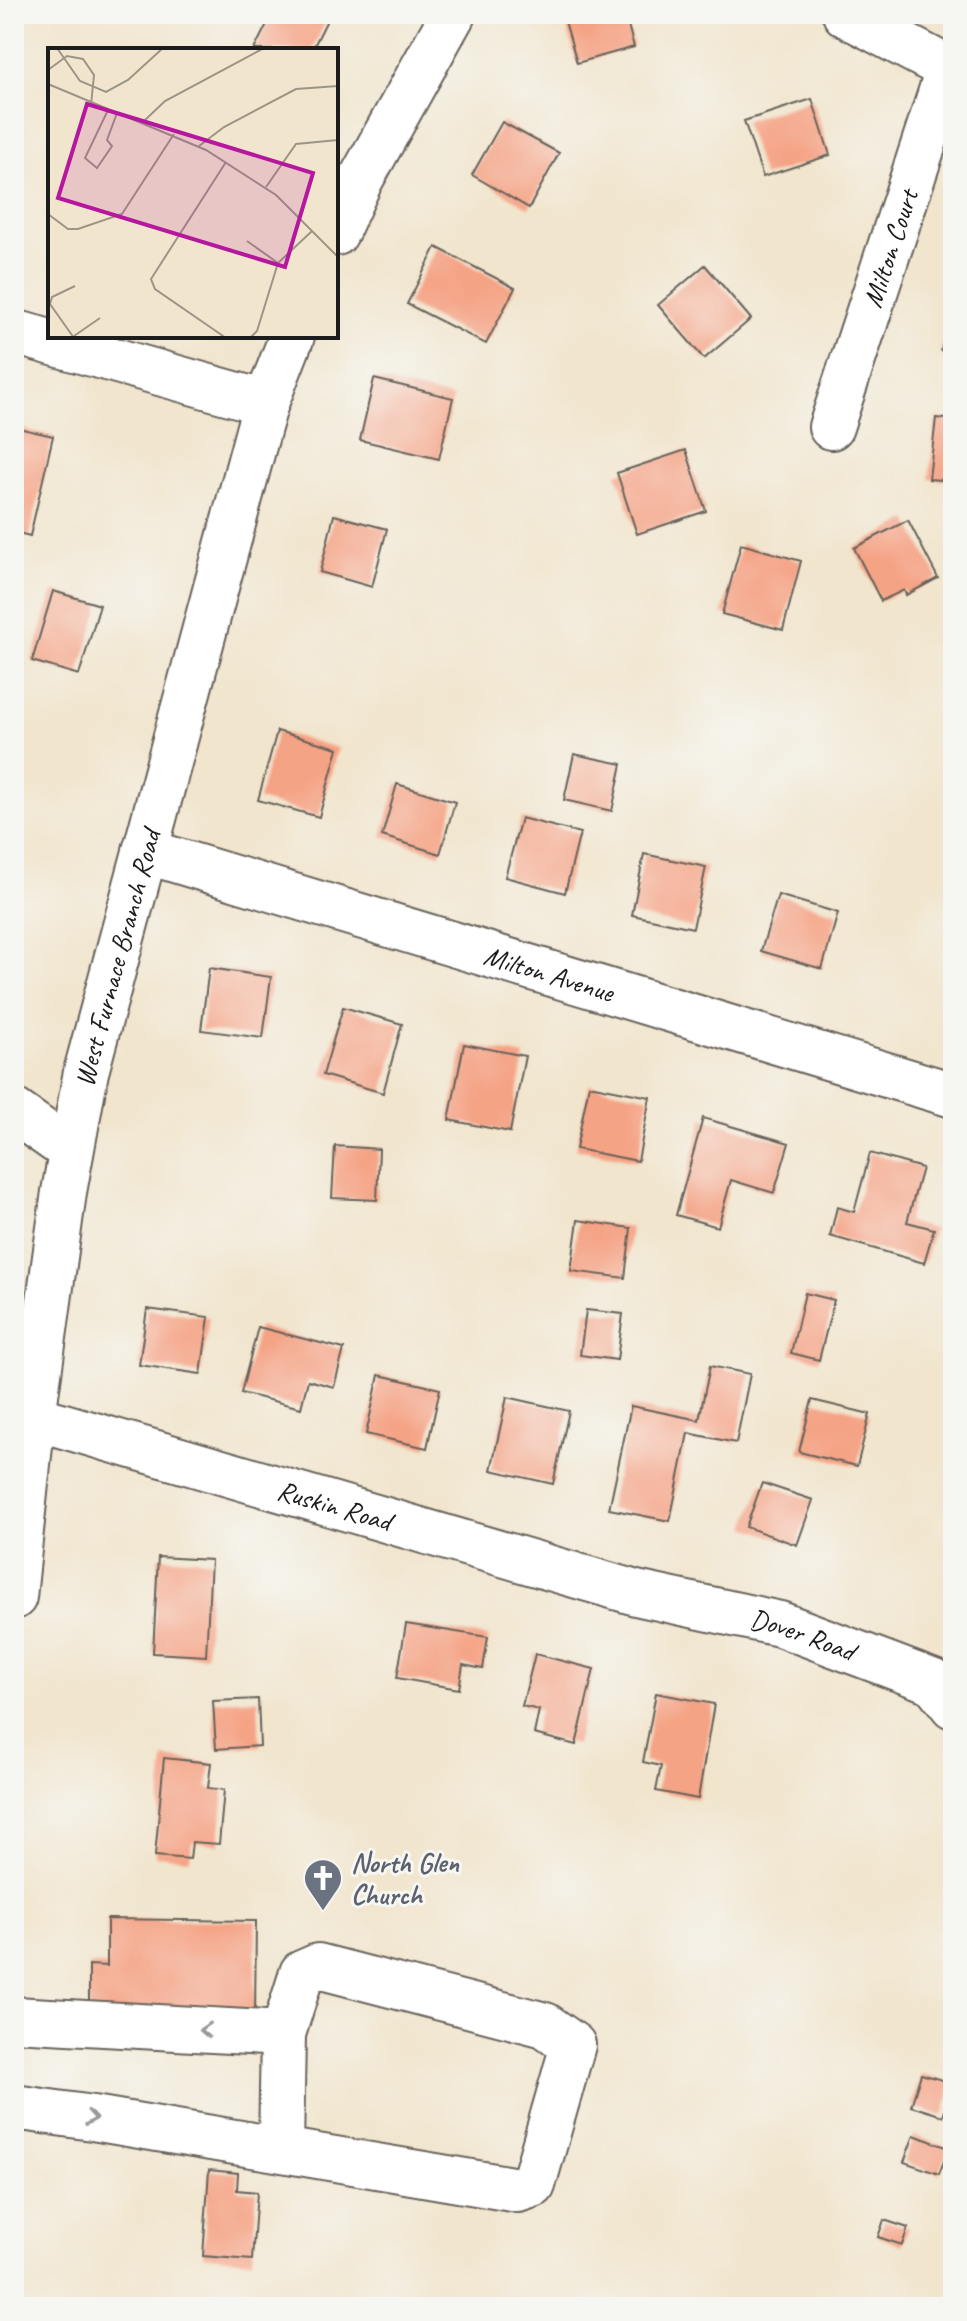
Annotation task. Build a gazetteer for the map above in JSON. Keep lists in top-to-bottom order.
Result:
{
  "streets": {
    "street": [
      "Milton Court",
      "West Furnace Branch Road",
      "Milton Avenue",
      "Ruskin Road",
      "Dover Road"
    ]
  },
  "crossings": [
    ["West Furnace Branch Road", "Milton Avenue"],
    ["West Furnace Branch Road", "Ruskin Road"],
    ["Ruskin Road", "Dover Road"]
  ],
  "places": {
    "church": ["North Glen Church"]
  }
}
